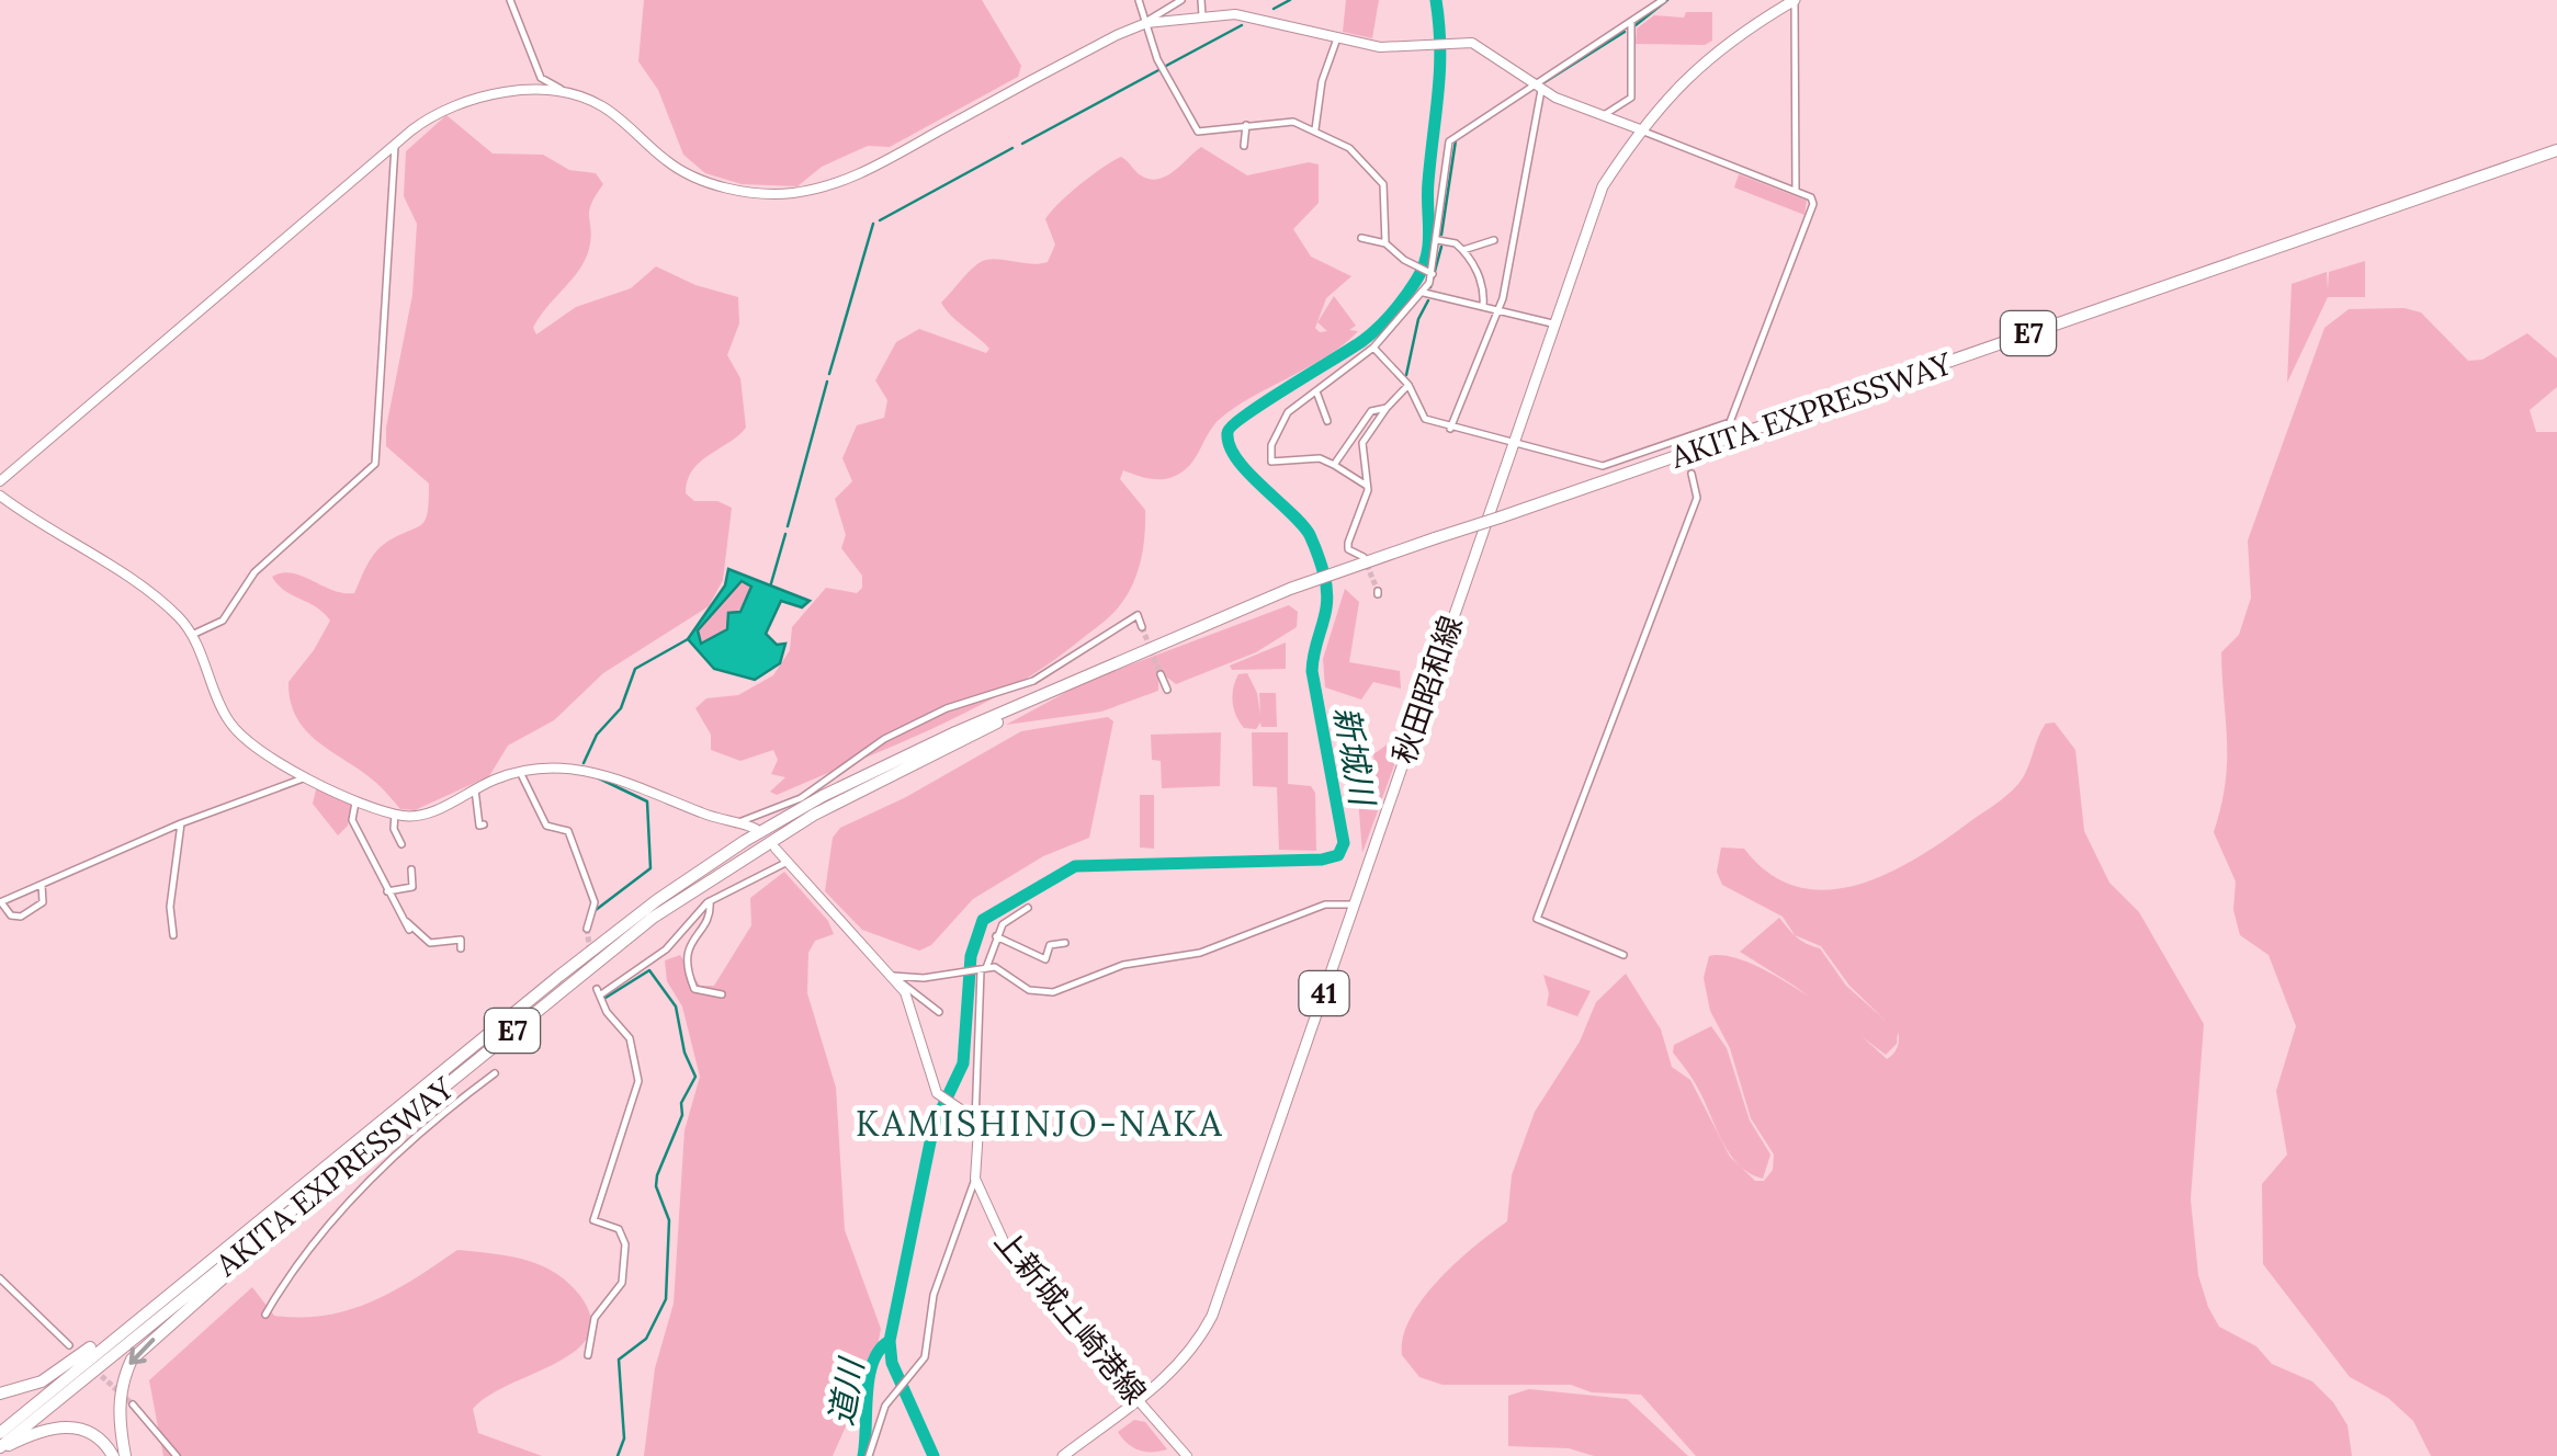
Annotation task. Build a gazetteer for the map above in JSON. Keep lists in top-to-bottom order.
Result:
{
  "streets": {
    "highway": ["E7", "AKITA EXPRESSWAY"],
    "main road": ["秋田昭和線", "41"],
    "street": ["上新城土崎港線"]
  },
  "crossings": [
    ["秋田昭和線", "上新城土崎港線"]
  ],
  "districts": ["KAMISHINJO-NAKA"],
  "water": ["新城川", "道川"]
}
